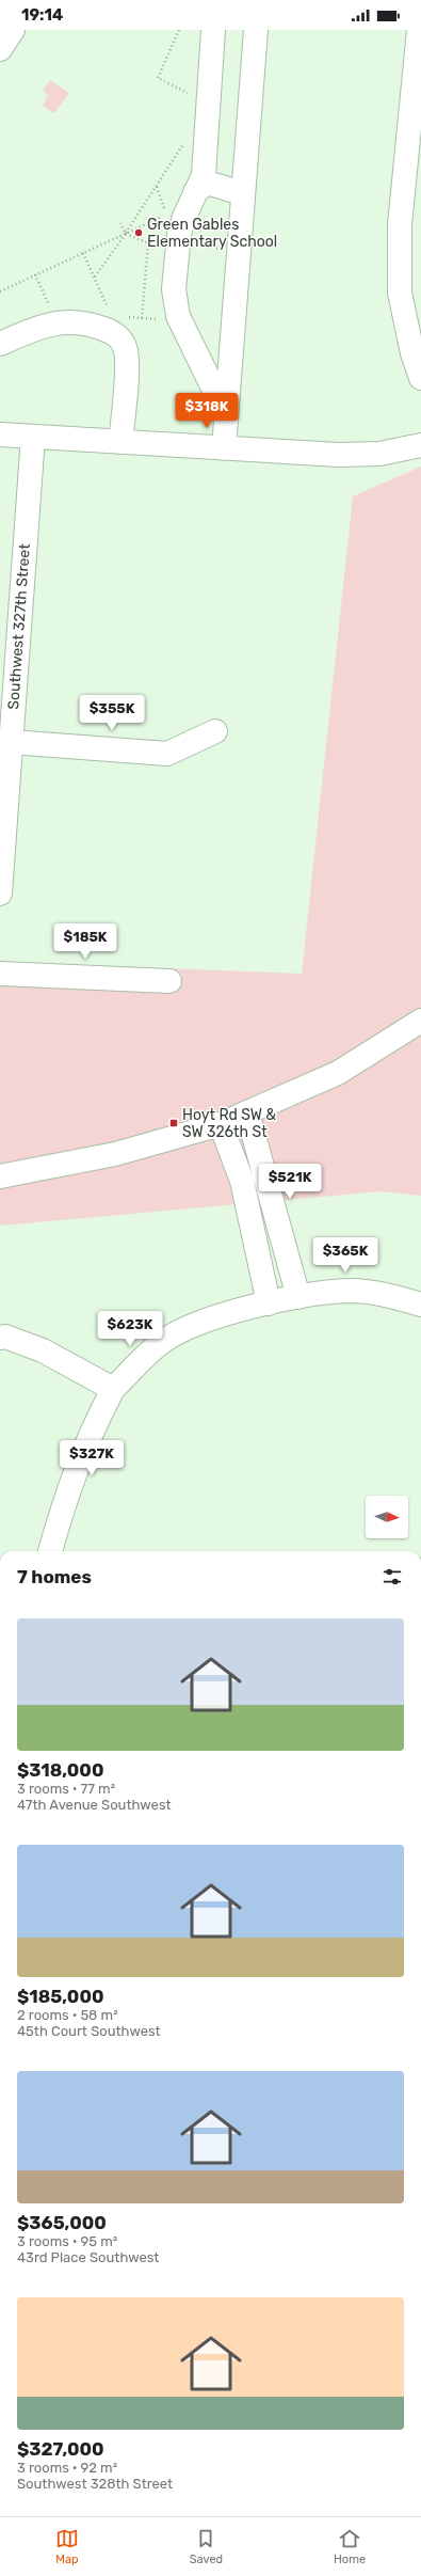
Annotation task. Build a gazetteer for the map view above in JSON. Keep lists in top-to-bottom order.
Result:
{
  "streets": {
    "street": ["Southwest 327th Street"]
  },
  "places": {
    "other": ["Green Gables Elementary School"],
    "transit": ["Hoyt Rd SW & SW 326th St"]
  },
  "north": "right",
  "page": {
    "status": "19:14",
    "price": [
      "$318K",
      "$355K",
      "$185K",
      "$521K",
      "$365K",
      "$623K",
      "$327K"
    ],
    "heading": "7 homes",
    "list": [
      {
        "name": "$318,000",
        "note": "3 rooms · 77 m² · 47th Avenue Southwest"
      },
      {
        "name": "$185,000",
        "note": "2 rooms · 58 m² · 45th Court Southwest"
      },
      {
        "name": "$365,000",
        "note": "3 rooms · 95 m² · 43rd Place Southwest"
      },
      {
        "name": "$327,000",
        "note": "3 rooms · 92 m² · Southwest 328th Street"
      }
    ],
    "tabs": ["Map", "Saved", "Home"]
  }
}
